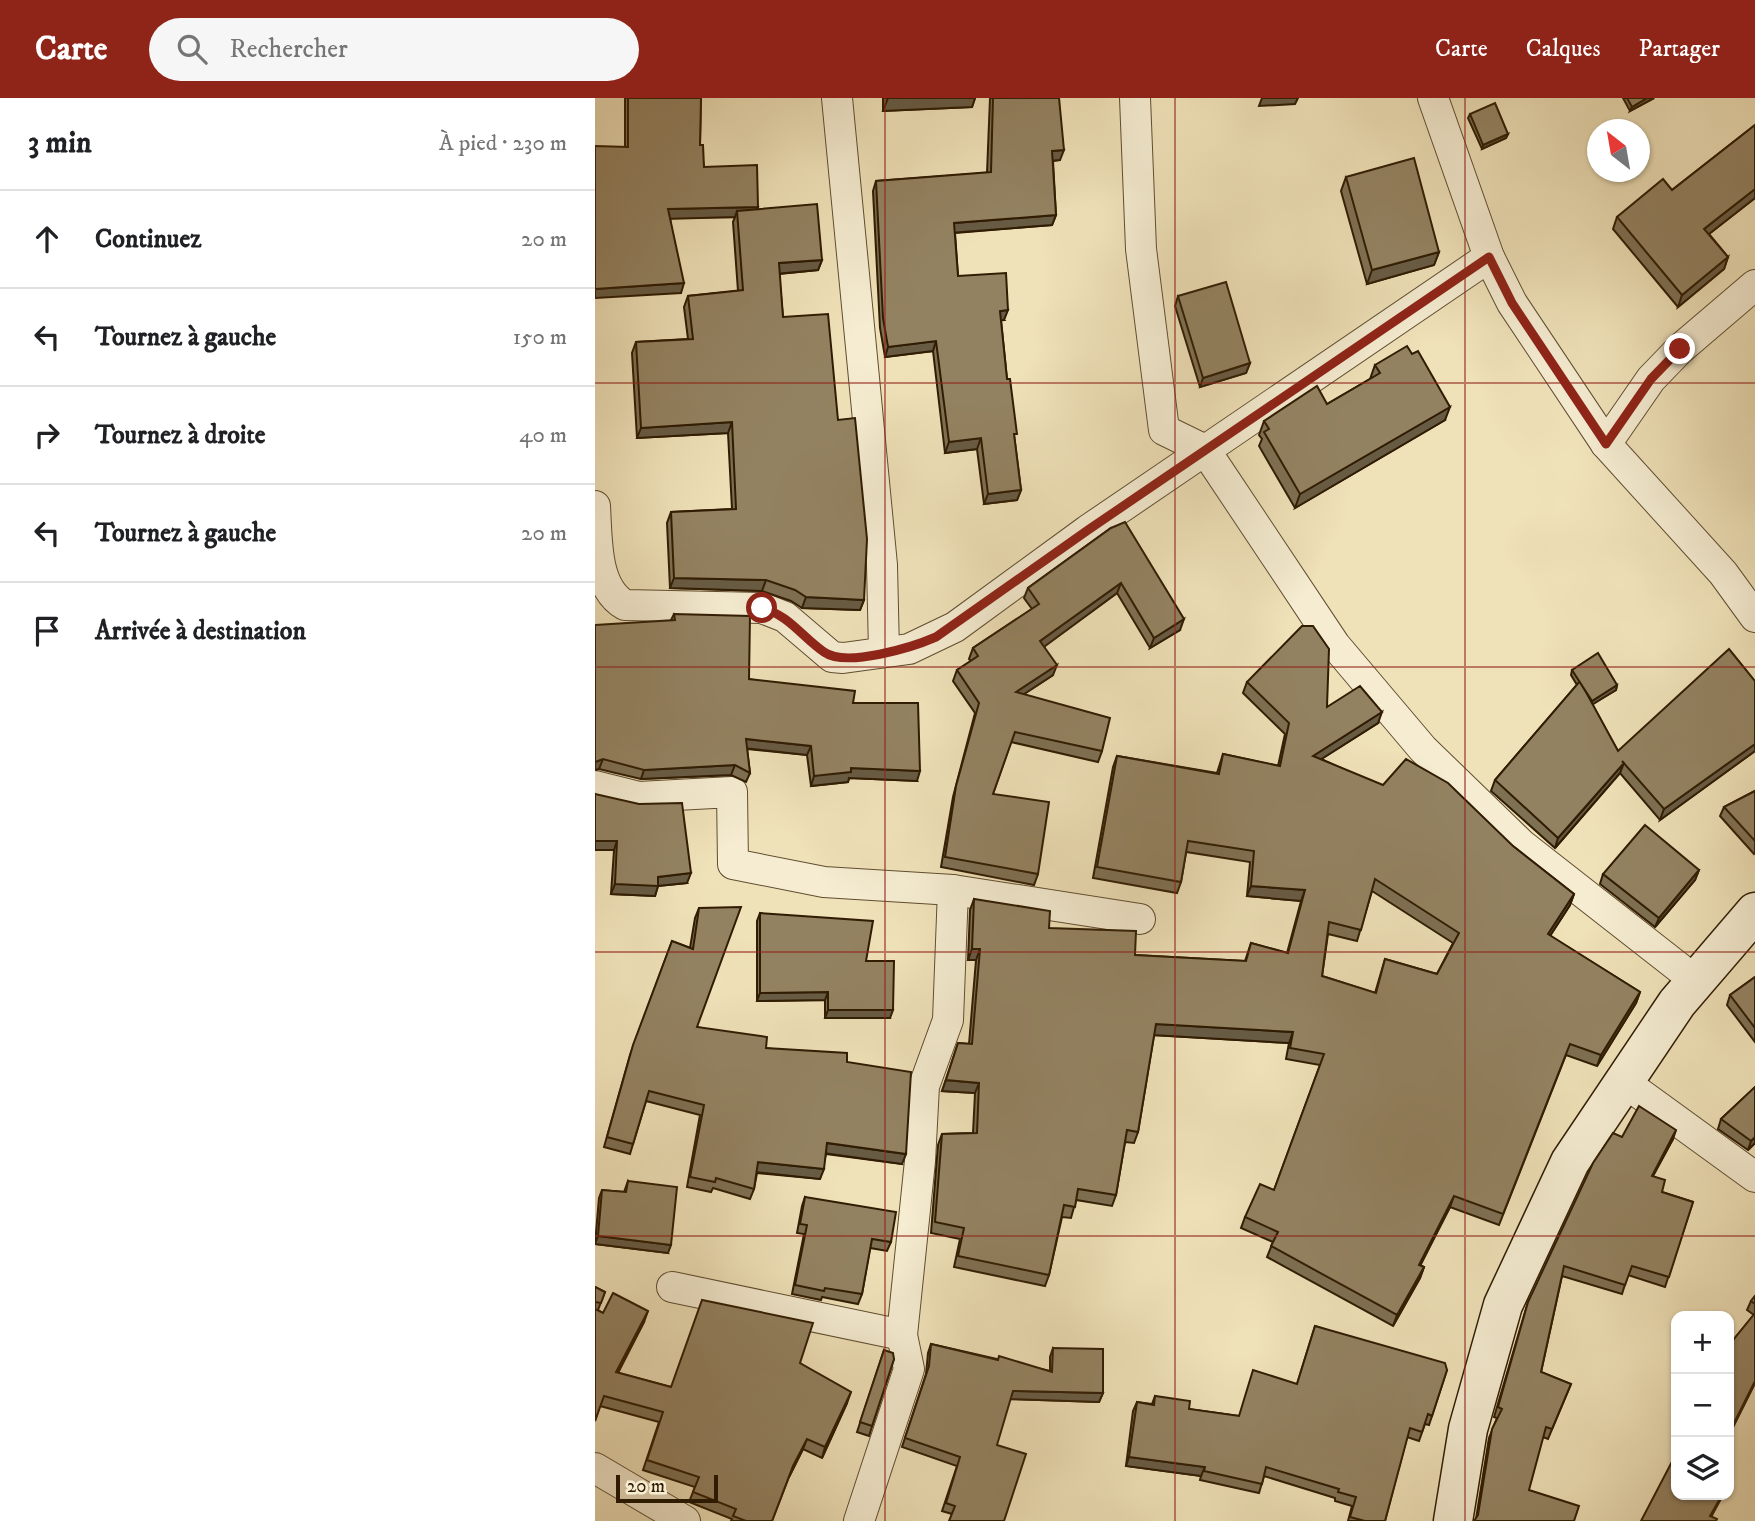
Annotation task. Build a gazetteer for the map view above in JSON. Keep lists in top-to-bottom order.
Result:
{
  "scale_bar": "20 m",
  "north": "top left",
  "page": {
    "header": "Carte",
    "search": "Rechercher",
    "nav": ["Carte", "Calques", "Partager"],
    "heading": ["3 min", "À pied · 230 m"],
    "list": [
      ["Continuez", "20 m"],
      ["Tournez à gauche", "150 m"],
      ["Tournez à droite", "40 m"],
      ["Tournez à gauche", "20 m"],
      "Arrivée à destination"
    ],
    "map_buttons": ["+", "−"],
    "scale": "20 m"
  }
}
